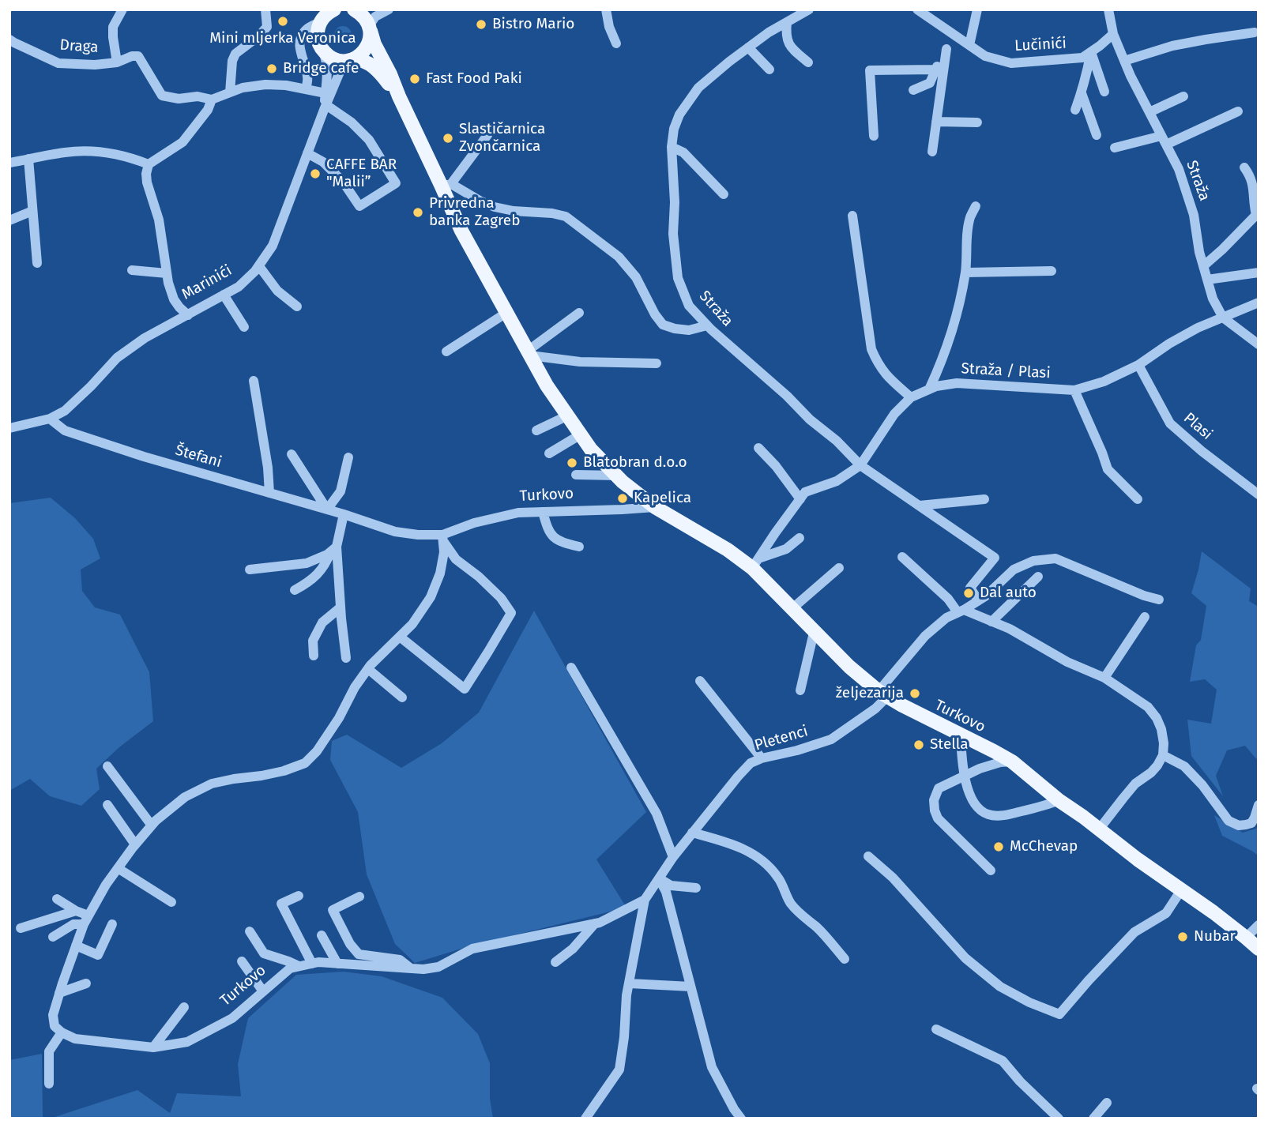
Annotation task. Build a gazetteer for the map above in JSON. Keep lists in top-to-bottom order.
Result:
{
  "streets": {
    "main road": ["Marinići", "Turkovo"],
    "street": [
      "Lučinići",
      "Draga",
      "Straža",
      "Straža / Plasi",
      "Plasi",
      "Štefani",
      "Pletenci"
    ]
  },
  "crossings": [
    ["Lučinići", "Straža"],
    ["Straža", "Straža / Plasi"],
    ["Straža / Plasi", "Plasi"],
    ["Straža / Plasi", "Turkovo"],
    ["Štefani", "Turkovo"],
    ["Turkovo", "Pletenci"]
  ],
  "places": [
    "Mini mljerka Veronica",
    "Bistro Mario",
    "Bridge cafe",
    "Fast Food Paki",
    "Slastičarnica Zvončarnica",
    "CAFFE BAR \"Malii”",
    "Privredna banka Zagreb",
    "Blatobran d.o.o",
    "Kapelica",
    "Dal auto",
    "željezarija",
    "Stella",
    "McChevap",
    "Nubar"
  ]
}
